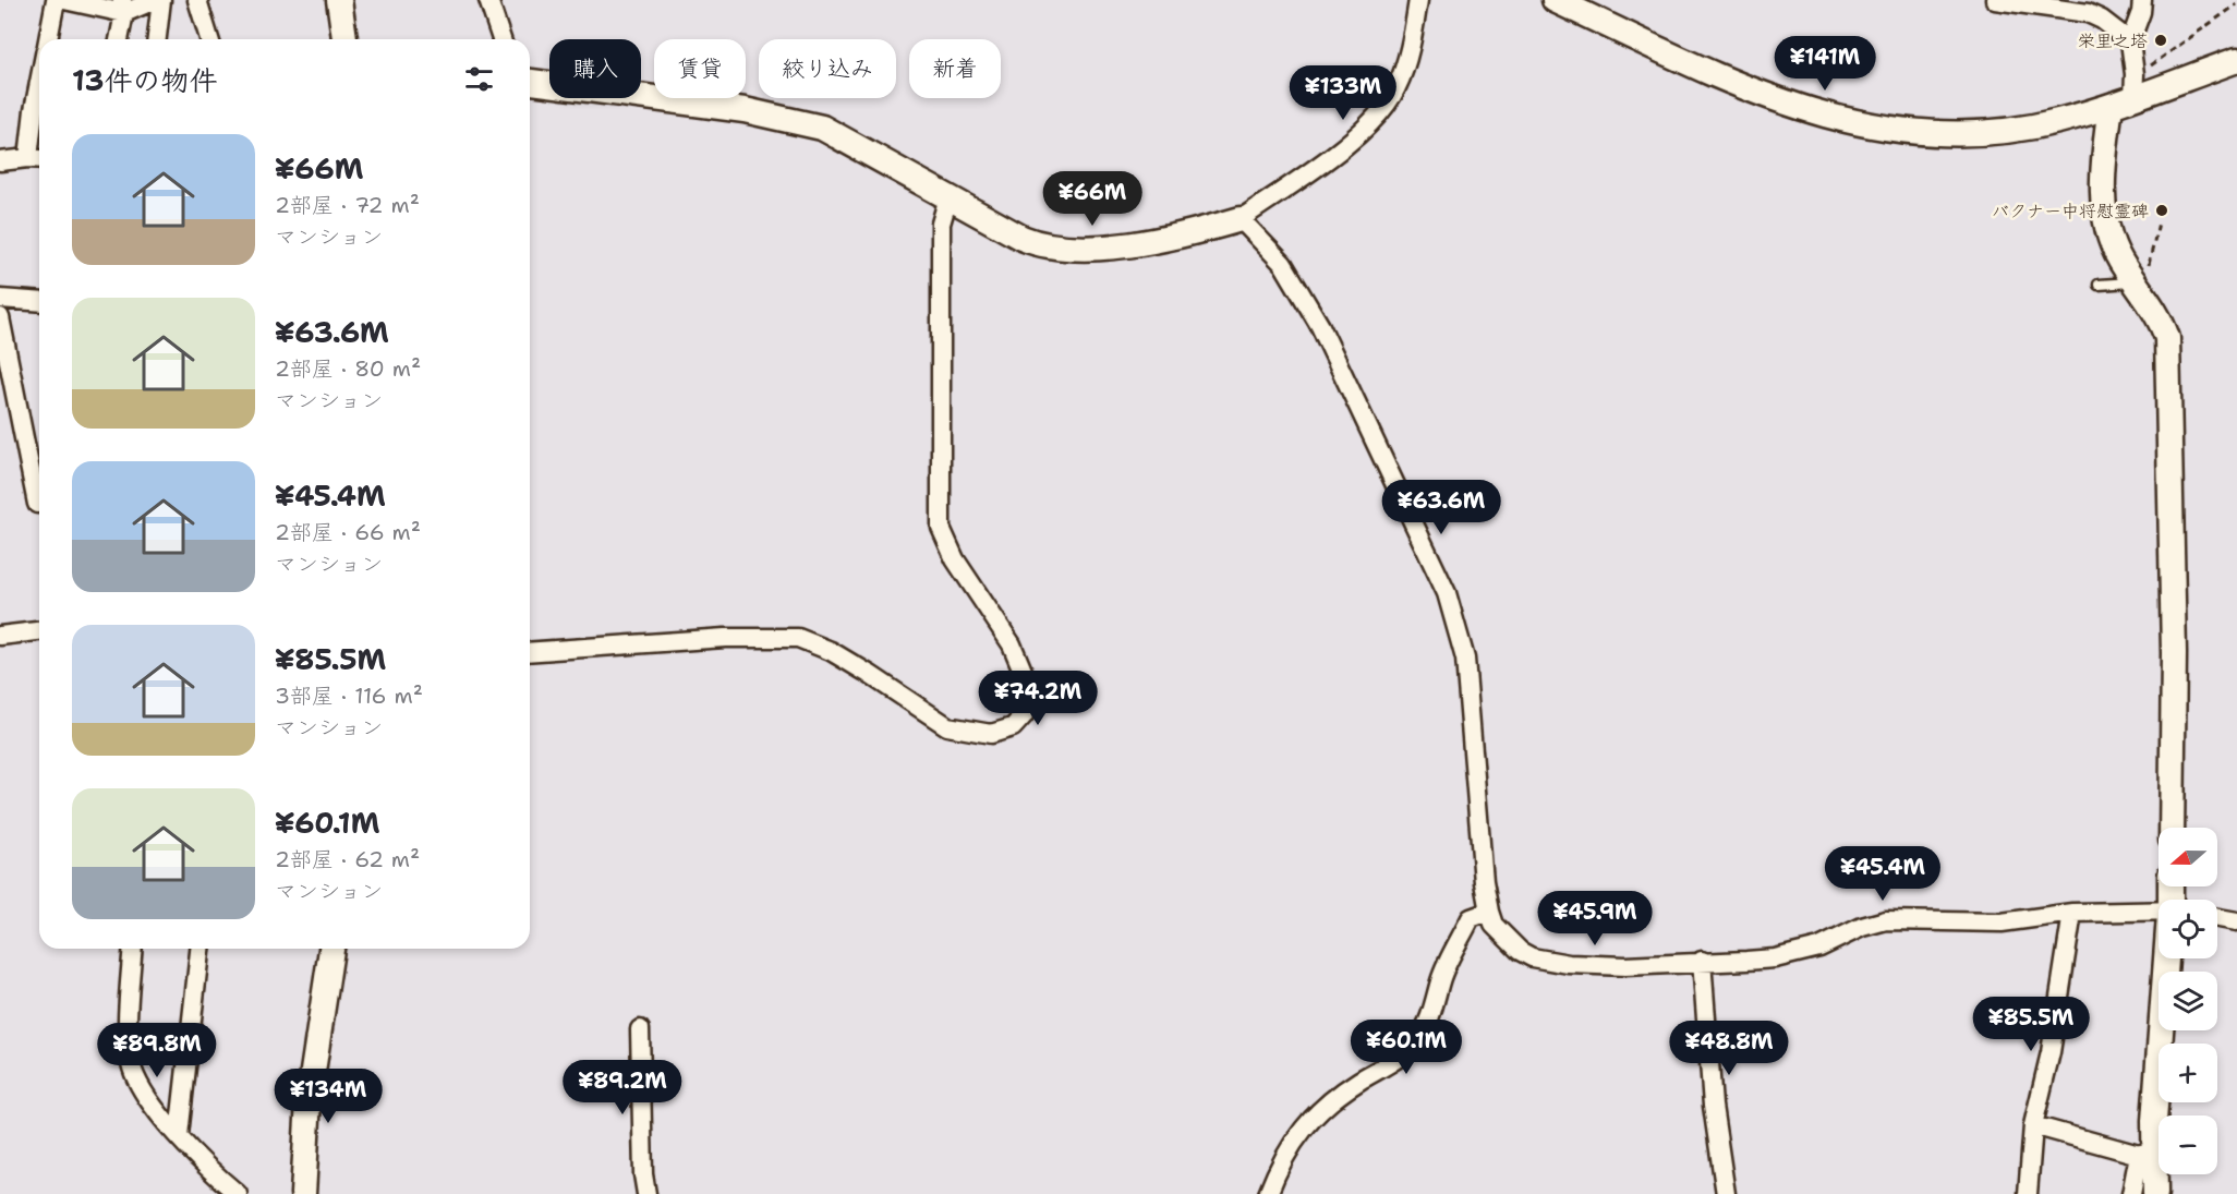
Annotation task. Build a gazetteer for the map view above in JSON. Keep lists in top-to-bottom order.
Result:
{
  "places": ["栄里之塔", "バクナー中将慰霊碑"],
  "north": "left",
  "page": {
    "price": [
      "¥141M",
      "¥133M",
      "¥66M",
      "¥63.6M",
      "¥74.2M",
      "¥45.4M",
      "¥45.9M",
      "¥85.5M",
      "¥60.1M",
      "¥48.8M",
      "¥89.8M",
      "¥89.2M",
      "¥134M"
    ],
    "chip": [
      "購入",
      "賃貸",
      "絞り込み",
      "新着"
    ],
    "heading": "13件の物件",
    "list": [
      {
        "name": "¥66M",
        "note": "2部屋 · 72 m² · マンション"
      },
      {
        "name": "¥63.6M",
        "note": "2部屋 · 80 m² · マンション"
      },
      {
        "name": "¥45.4M",
        "note": "2部屋 · 66 m² · マンション"
      },
      {
        "name": "¥85.5M",
        "note": "3部屋 · 116 m² · マンション"
      },
      {
        "name": "¥60.1M",
        "note": "2部屋 · 62 m² · マンション"
      }
    ],
    "map_buttons": ["+", "−"]
  }
}
